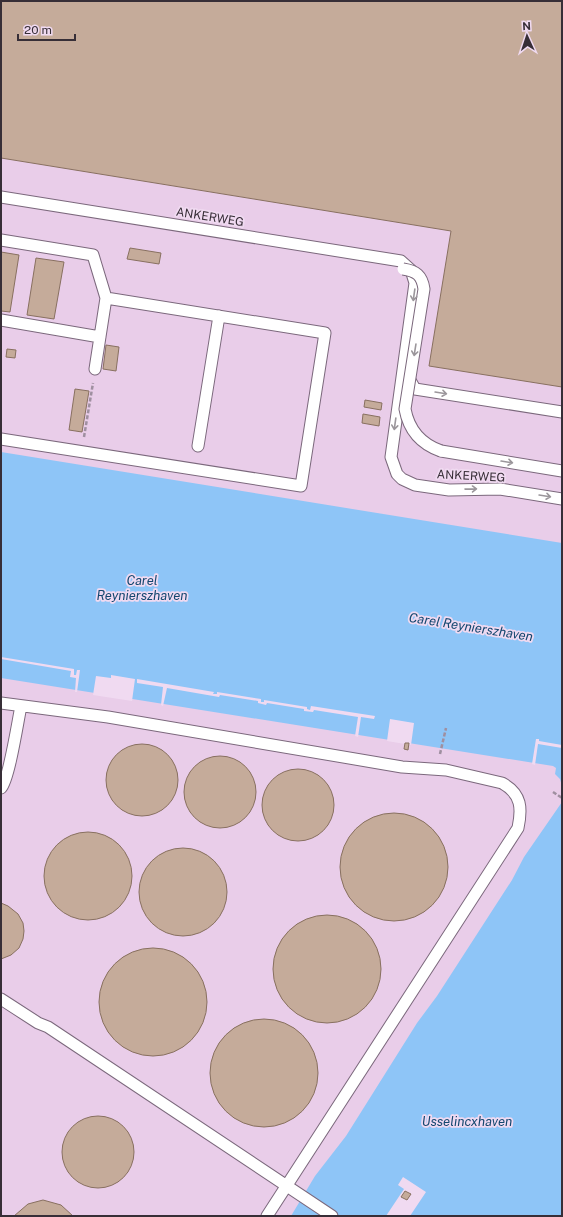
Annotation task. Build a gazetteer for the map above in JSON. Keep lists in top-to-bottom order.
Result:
{
  "streets": {
    "lane": ["ANKERWEG"]
  },
  "one_way": ["ANKERWEG"],
  "water": ["Carel Reynierszhaven", "Usselincxhaven"],
  "scale_bar": "20 m",
  "north": "top"
}
